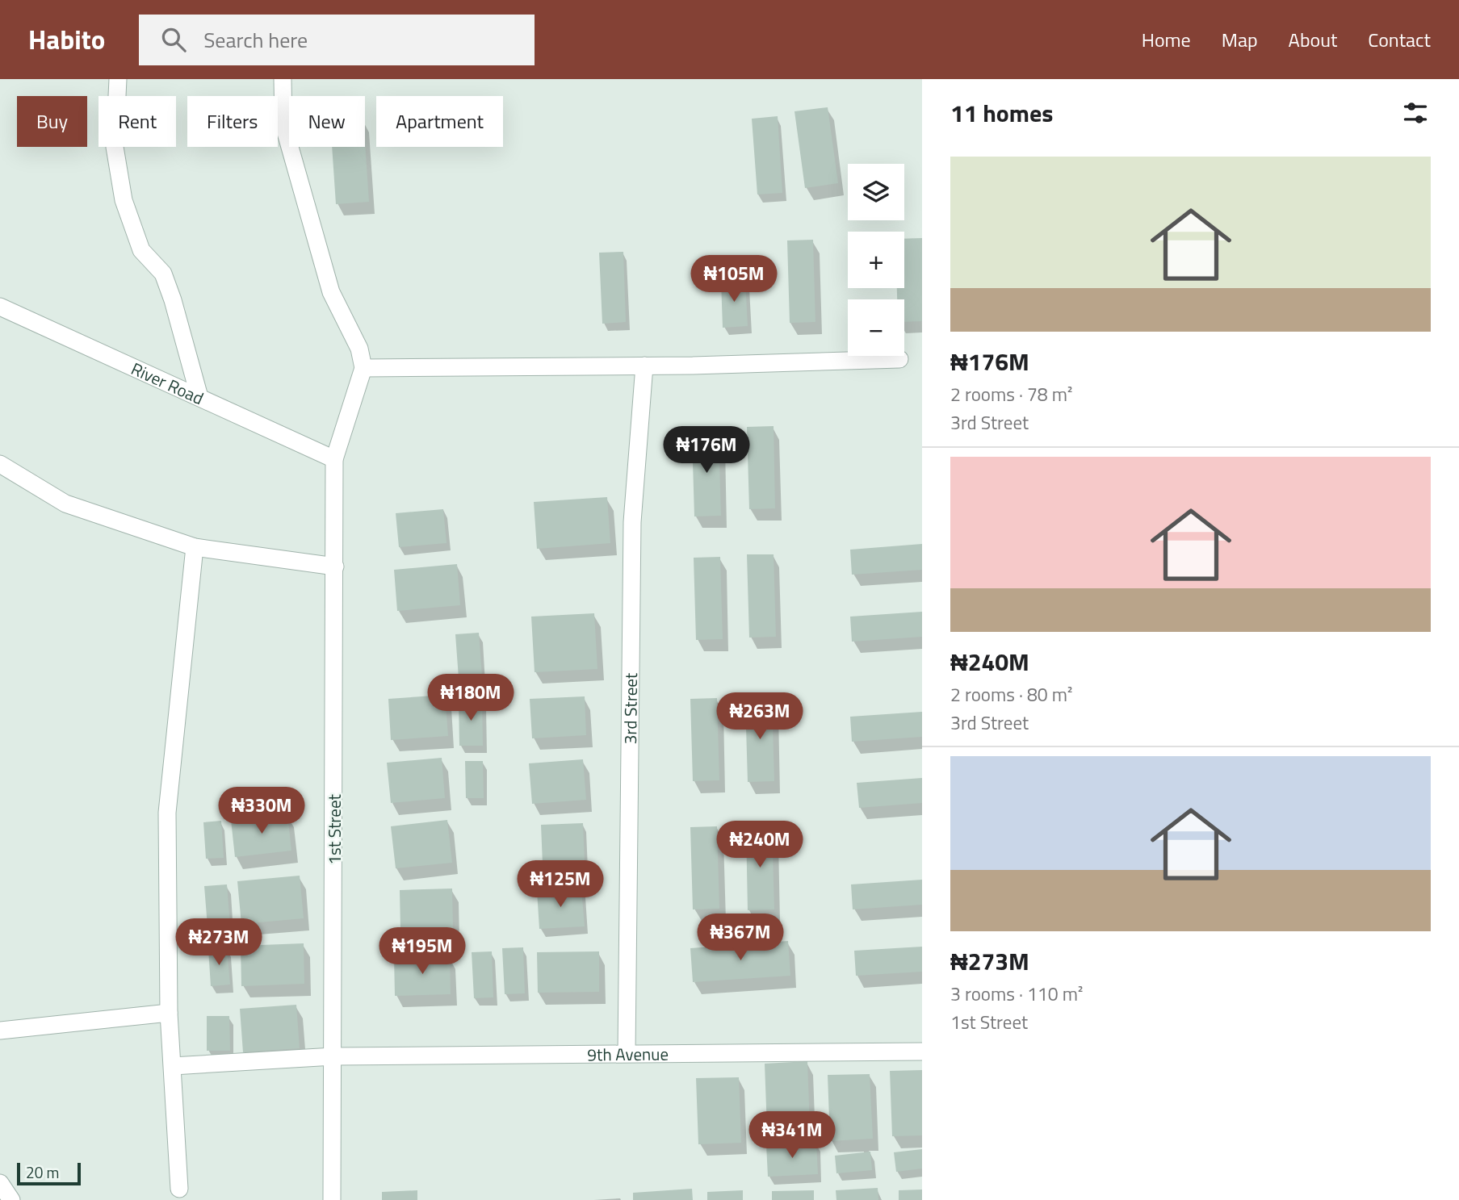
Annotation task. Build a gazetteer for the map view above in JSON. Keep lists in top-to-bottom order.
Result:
{
  "streets": {
    "street": [
      "River Road",
      "3rd Street",
      "1st Street",
      "9th Avenue"
    ]
  },
  "crossings": [
    ["River Road", "1st Street"],
    ["3rd Street", "9th Avenue"],
    ["1st Street", "9th Avenue"]
  ],
  "scale_bar": "20 m",
  "page": {
    "header": "Habito",
    "search": "Search here",
    "nav": [
      "Home",
      "Map",
      "About",
      "Contact"
    ],
    "heading": "11 homes",
    "chip": [
      "Buy",
      "Rent",
      "Filters",
      "New",
      "Apartment"
    ],
    "list": [
      {
        "name": "₦176M",
        "note": "2 rooms · 78 m² · 3rd Street"
      },
      {
        "name": "₦240M",
        "note": "2 rooms · 80 m² · 3rd Street"
      },
      {
        "name": "₦273M",
        "note": "3 rooms · 110 m² · 1st Street"
      }
    ],
    "map_buttons": ["+", "−"],
    "price": [
      "₦105M",
      "₦176M",
      "₦180M",
      "₦263M",
      "₦330M",
      "₦240M",
      "₦125M",
      "₦367M",
      "₦273M",
      "₦195M",
      "₦341M"
    ],
    "scale": "20 m"
  }
}
